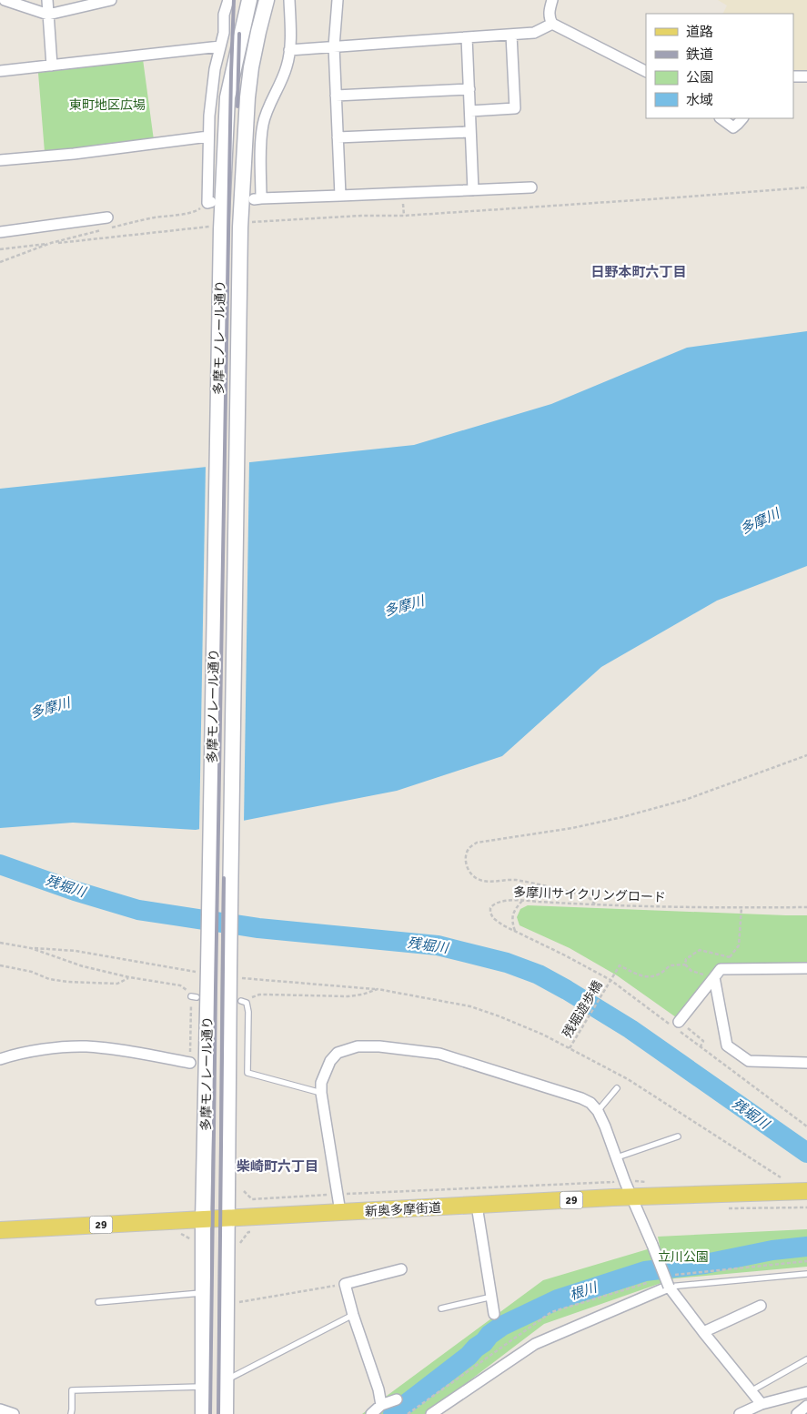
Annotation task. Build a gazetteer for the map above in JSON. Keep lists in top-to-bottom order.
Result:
{
  "streets": {
    "main road": ["多摩モノレール通り", "29", "新奥多摩街道"],
    "path": ["多摩川サイクリングロード", "残堀遊歩橋"]
  },
  "crossings": [
    ["多摩モノレール通り", "新奥多摩街道"],
    ["多摩川サイクリングロード", "残堀遊歩橋"]
  ],
  "districts": ["日野本町六丁目", "柴崎町六丁目"],
  "water": ["多摩川", "残堀川", "根川"],
  "parks": ["東町地区広場", "立川公園"],
  "legend": [
    "道路",
    "鉄道",
    "公園",
    "水域"
  ]
}
